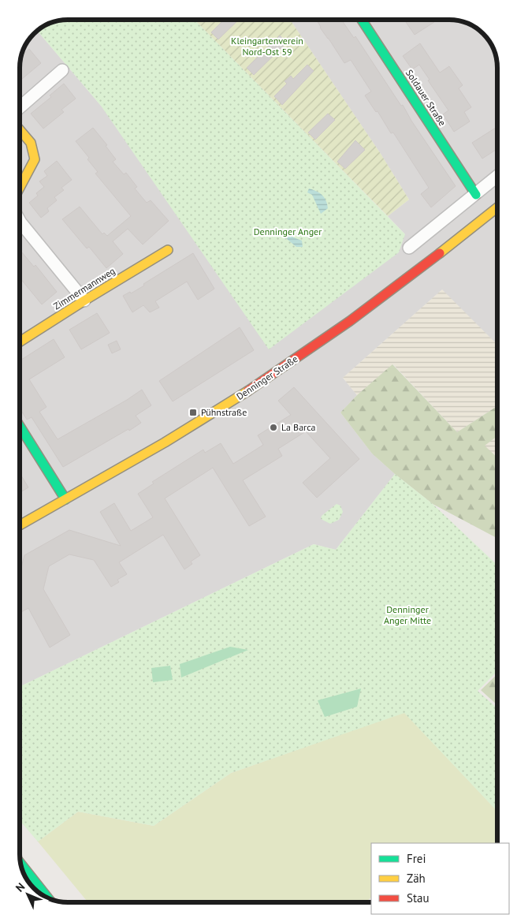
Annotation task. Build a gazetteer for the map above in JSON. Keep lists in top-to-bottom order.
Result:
{
  "streets": {
    "street": ["Soldauer Straße", "Zimmermannweg", "Denninger Straße"]
  },
  "parks": ["Kleingartenverein Nord-Ost 59", "Denninger Anger", "Denninger Anger Mitte"],
  "places": {
    "transit": ["Pühnstraße"],
    "other": ["La Barca"]
  },
  "legend": ["Frei", "Zäh", "Stau"],
  "north": "top left"
}
